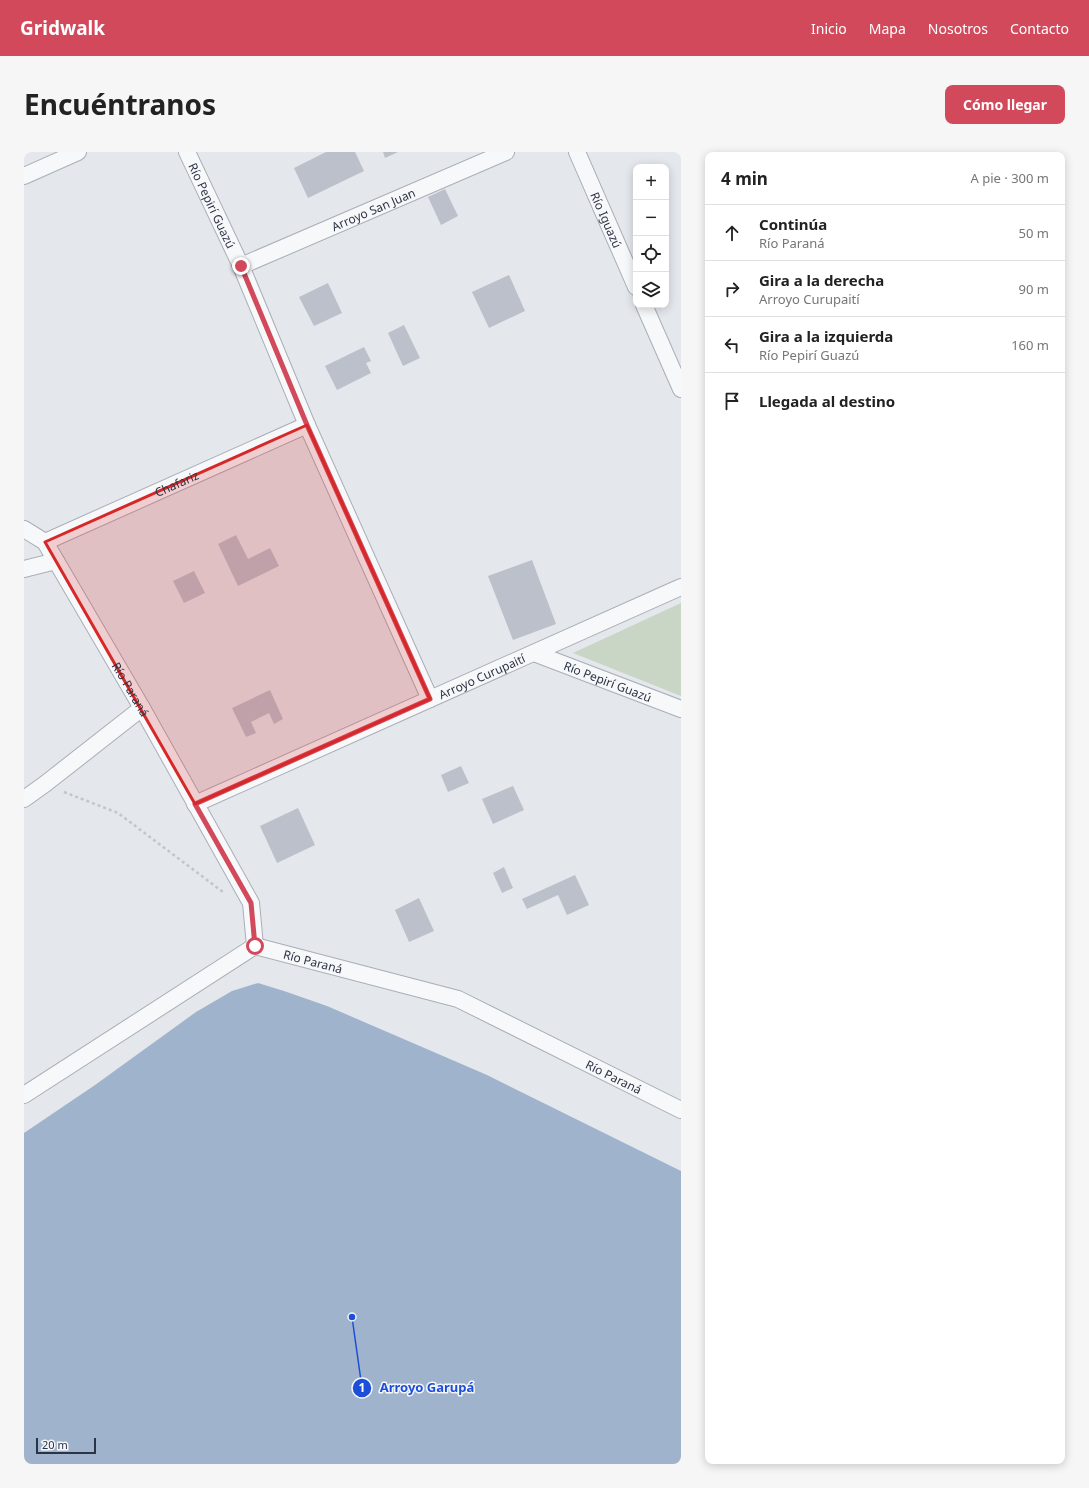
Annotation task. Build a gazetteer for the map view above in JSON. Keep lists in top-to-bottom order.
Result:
{
  "streets": {
    "street": [
      "Río Pepirí Guazú",
      "Arroyo San Juan",
      "Río Iguazú",
      "Chafariz",
      "Arroyo Curupaití",
      "Río Paraná"
    ]
  },
  "crossings": [
    ["Río Pepirí Guazú", "Arroyo San Juan"],
    ["Río Pepirí Guazú", "Chafariz"],
    ["Río Pepirí Guazú", "Arroyo Curupaití"],
    ["Chafariz", "Río Paraná"],
    ["Arroyo Curupaití", "Río Paraná"]
  ],
  "places": ["Arroyo Garupá"],
  "scale_bar": "20 m",
  "page": {
    "header": "Gridwalk",
    "nav": [
      "Inicio",
      "Mapa",
      "Nosotros",
      "Contacto"
    ],
    "title": "Encuéntranos",
    "buttons": "Cómo llegar",
    "heading": ["4 min", "A pie · 300 m"],
    "map_buttons": ["+", "−"],
    "list": [
      ["Continúa", "Río Paraná", "50 m"],
      ["Gira a la derecha", "Arroyo Curupaití", "90 m"],
      ["Gira a la izquierda", "Río Pepirí Guazú", "160 m"],
      "Llegada al destino"
    ],
    "scale": "20 m"
  }
}
